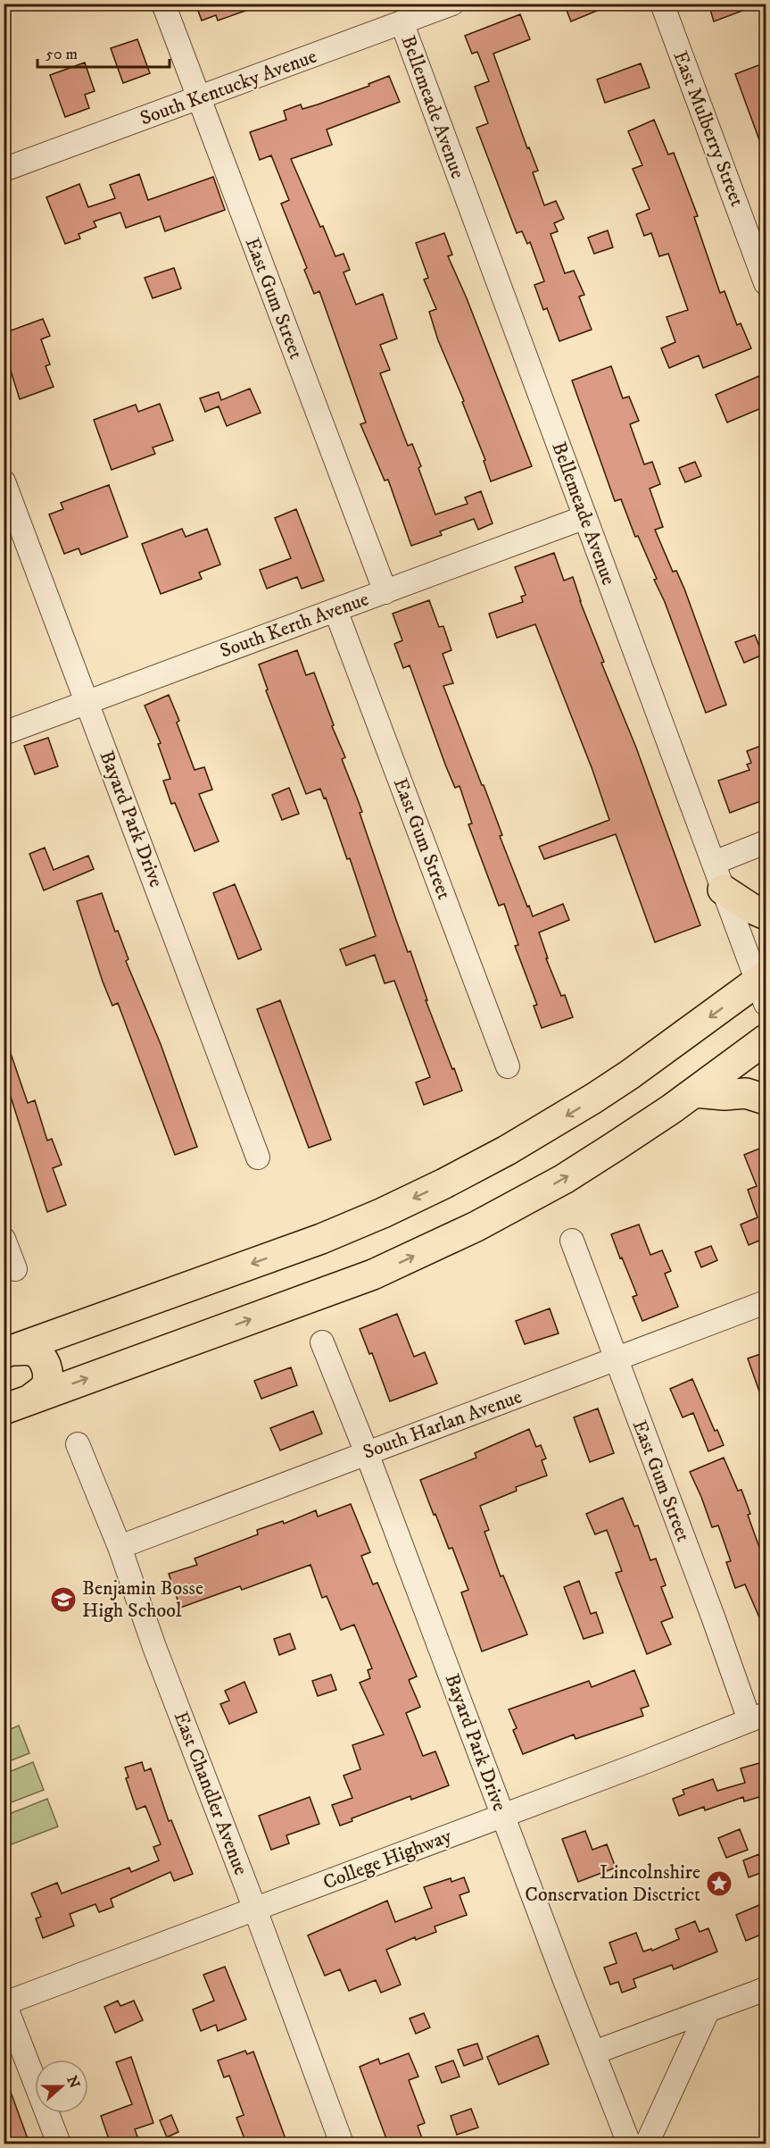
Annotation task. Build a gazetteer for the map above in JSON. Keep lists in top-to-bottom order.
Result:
{
  "streets": {
    "street": [
      "South Kentucky Avenue",
      "Bellemeade Avenue",
      "East Mulberry Street",
      "East Gum Street",
      "South Kerth Avenue",
      "Bayard Park Drive",
      "South Harlan Avenue",
      "East Chandler Avenue",
      "College Highway"
    ]
  },
  "crossings": [
    ["South Kentucky Avenue", "Bellemeade Avenue"],
    ["South Kentucky Avenue", "East Gum Street"],
    ["Bellemeade Avenue", "South Kerth Avenue"],
    ["East Gum Street", "South Kerth Avenue"],
    ["East Gum Street", "South Harlan Avenue"],
    ["East Gum Street", "College Highway"],
    ["South Kerth Avenue", "Bayard Park Drive"],
    ["Bayard Park Drive", "South Harlan Avenue"],
    ["Bayard Park Drive", "College Highway"],
    ["South Harlan Avenue", "East Chandler Avenue"],
    ["East Chandler Avenue", "College Highway"]
  ],
  "places": {
    "school or university": ["Benjamin Bosse High School"],
    "place": ["Lincolnshire Conservation Disctrict"]
  },
  "scale_bar": "50 m",
  "north": "right"
}
